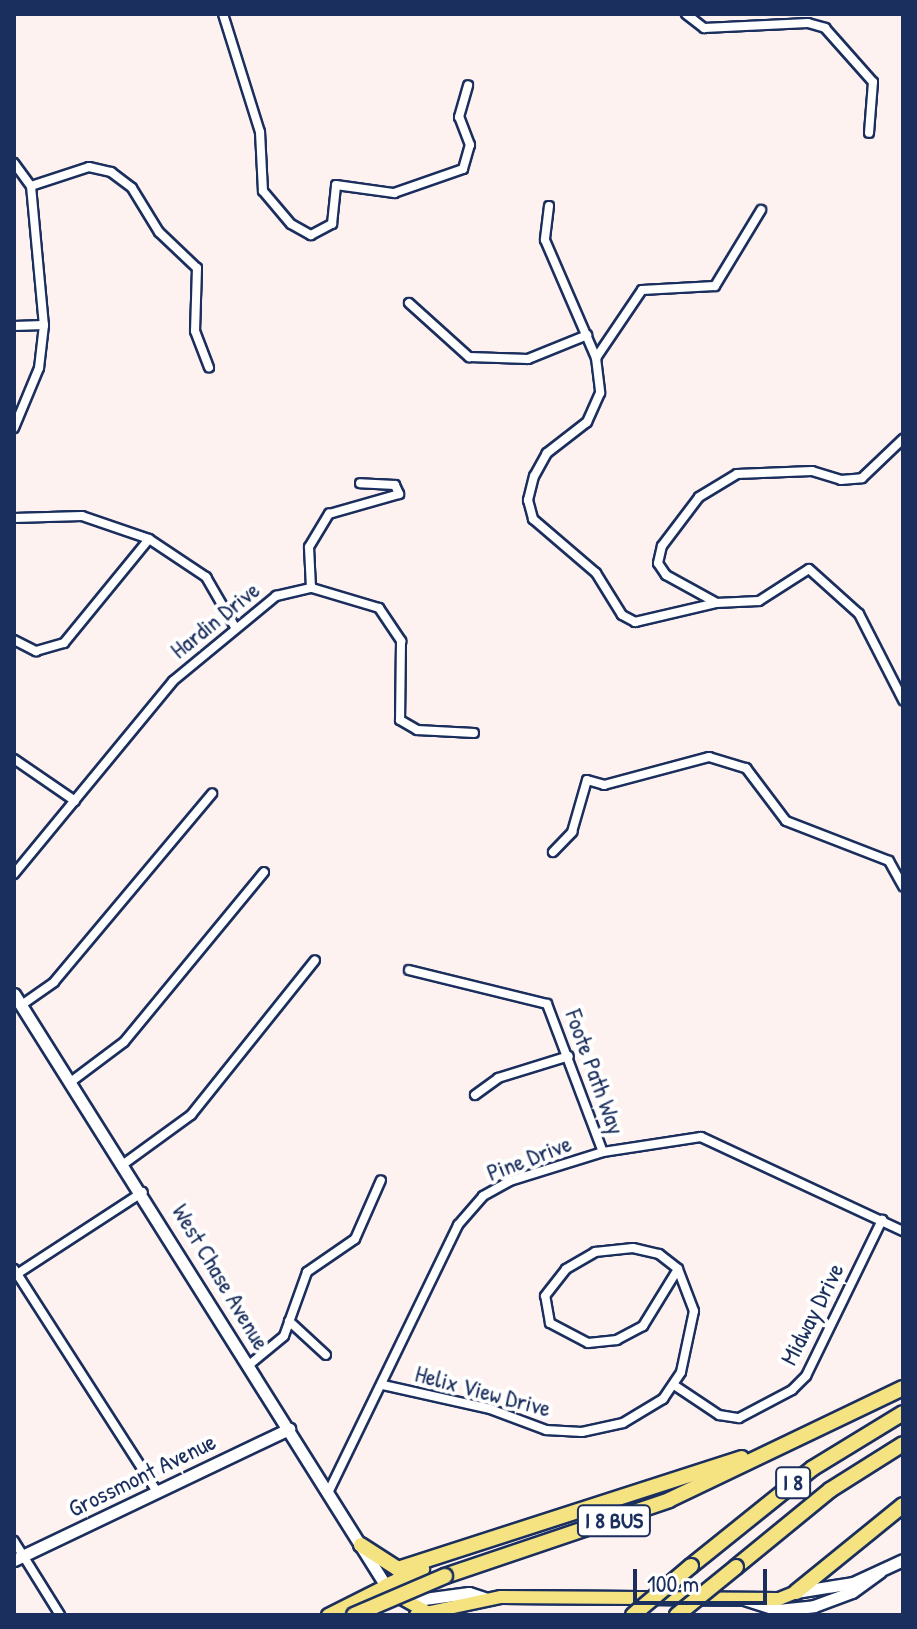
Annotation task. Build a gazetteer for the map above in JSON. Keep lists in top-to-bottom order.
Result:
{
  "streets": {
    "highway": ["I 8", "I 8 BUS"],
    "main road": ["West Chase Avenue", "Grossmont Avenue"],
    "street": [
      "Hardin Drive",
      "Foote Path Way",
      "Pine Drive",
      "Midway Drive",
      "Helix View Drive"
    ]
  },
  "crossings": [
    ["Foote Path Way", "Pine Drive"],
    ["Pine Drive", "West Chase Avenue"],
    ["Pine Drive", "Midway Drive"],
    ["Pine Drive", "Helix View Drive"],
    ["West Chase Avenue", "Grossmont Avenue"],
    ["Midway Drive", "Helix View Drive"]
  ],
  "scale_bar": "100 m"
}
